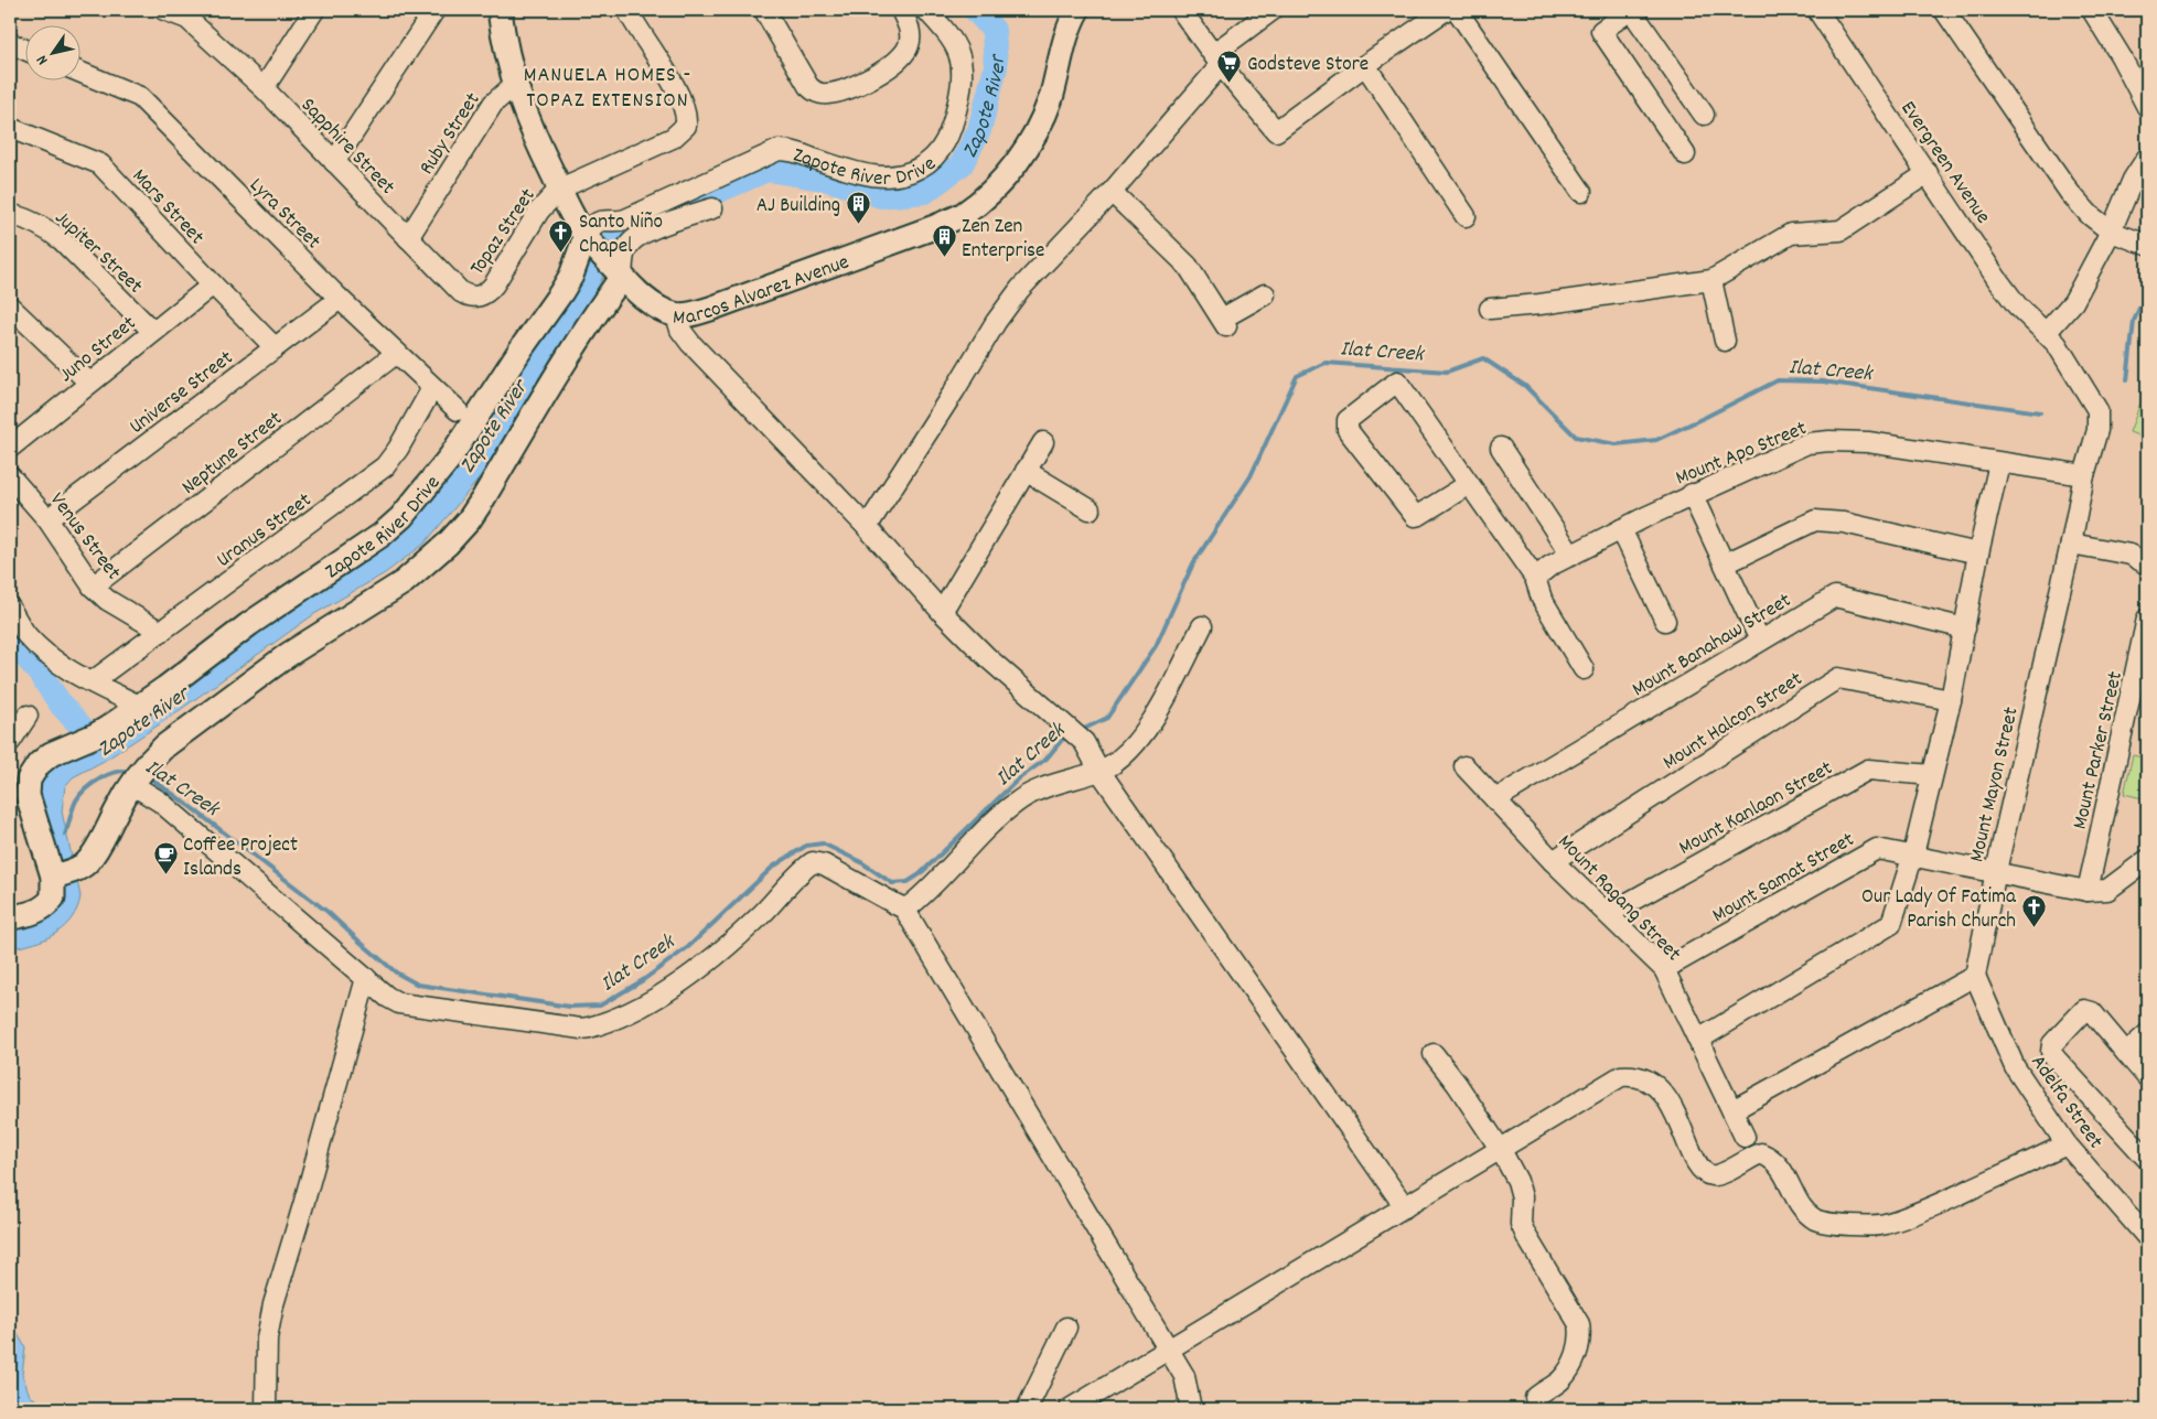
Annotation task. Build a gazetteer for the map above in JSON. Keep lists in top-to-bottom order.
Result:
{
  "streets": {
    "main road": ["Zapote River Drive", "Marcos Alvarez Avenue"],
    "street": [
      "Ruby Street",
      "Sapphire Street",
      "Evergreen Avenue",
      "Mars Street",
      "Lyra Street",
      "Topaz Street",
      "Jupiter Street",
      "Juno Street",
      "Universe Street",
      "Neptune Street",
      "Mount Apo Street",
      "Uranus Street",
      "Venus Street",
      "Mount Banahaw Street",
      "Mount Halcon Street",
      "Mount Parker Street",
      "Mount Mayon Street",
      "Mount Kanlaon Street",
      "Mount Samat Street",
      "Mount Ragang Street",
      "Adelfa Street"
    ]
  },
  "crossings": [
    ["Ruby Street", "Sapphire Street"],
    ["Ruby Street", "Marcos Alvarez Avenue"],
    ["Sapphire Street", "Topaz Street"],
    ["Zapote River Drive", "Marcos Alvarez Avenue"],
    ["Evergreen Avenue", "Mount Mayon Street"],
    ["Mars Street", "Juno Street"],
    ["Mars Street", "Universe Street"],
    ["Lyra Street", "Universe Street"],
    ["Lyra Street", "Neptune Street"],
    ["Lyra Street", "Uranus Street"],
    ["Topaz Street", "Marcos Alvarez Avenue"],
    ["Jupiter Street", "Juno Street"],
    ["Universe Street", "Venus Street"],
    ["Neptune Street", "Venus Street"],
    ["Mount Apo Street", "Mount Mayon Street"],
    ["Uranus Street", "Venus Street"],
    ["Mount Banahaw Street", "Mount Ragang Street"],
    ["Mount Halcon Street", "Mount Ragang Street"],
    ["Mount Parker Street", "Mount Samat Street"],
    ["Mount Mayon Street", "Mount Samat Street"],
    ["Mount Mayon Street", "Adelfa Street"],
    ["Mount Kanlaon Street", "Mount Ragang Street"],
    ["Mount Samat Street", "Mount Ragang Street"]
  ],
  "districts": ["MANUELA HOMES - TOPAZ EXTENSION"],
  "water": ["Zapote River", "Ilat Creek"],
  "places": {
    "supermarket": ["Godsteve Store"],
    "building": ["AJ Building", "Zen Zen Enterprise"],
    "church": ["Santo Niño Chapel", "Our Lady Of Fatima Parish Church"],
    "cafe": ["Coffee Project Islands"]
  },
  "north": "bottom left"
}
